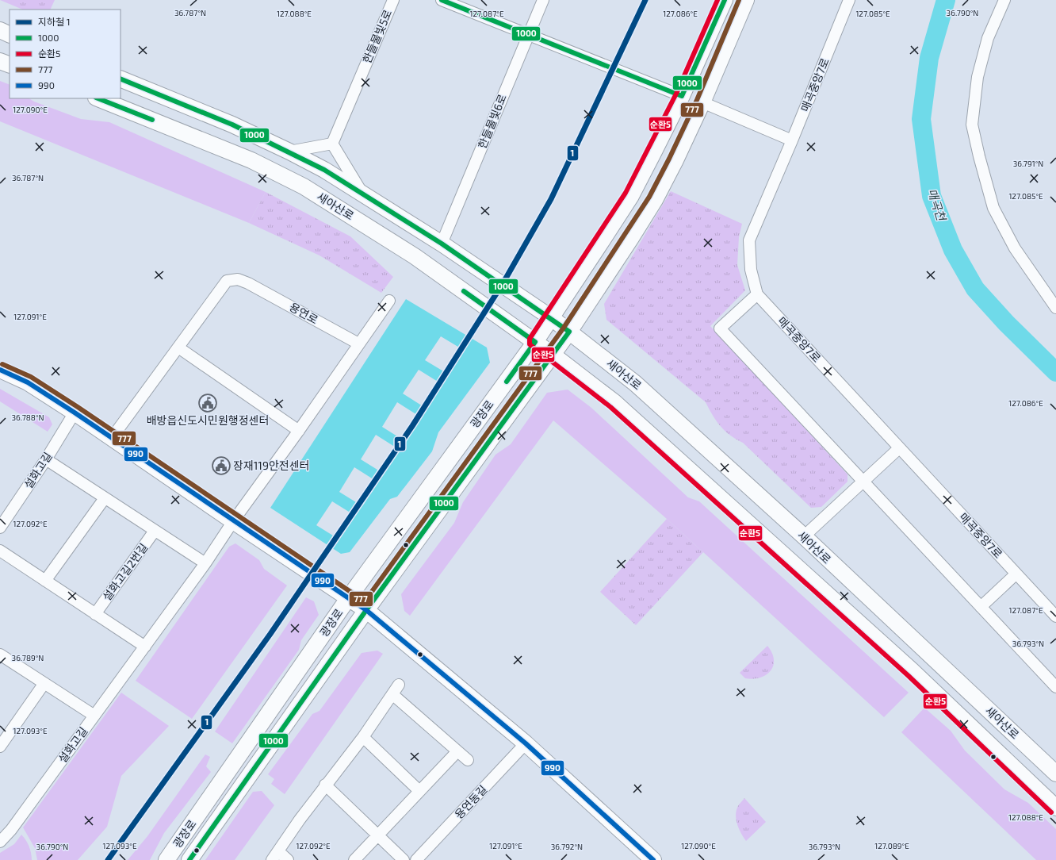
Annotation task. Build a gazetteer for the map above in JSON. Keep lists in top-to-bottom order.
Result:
{
  "streets": {
    "main road": ["새아산로", "광장로"],
    "street": [
      "한들물빛5로",
      "매곡중앙7로",
      "한들물빛6로",
      "용연로",
      "설화고길",
      "설화고길2번길",
      "용연동길"
    ]
  },
  "crossings": [
    ["한들물빛6로", "새아산로"],
    ["새아산로", "광장로"]
  ],
  "water": ["매곡천"],
  "places": {
    "public building": ["배방읍신도시민원행정센터", "장재119안전센터"]
  },
  "lines": [
    "metro line 1",
    "transit line 1000",
    "transit line 순환5",
    "transit line 777",
    "transit line 990"
  ],
  "legend": [
    "지하철 1",
    "1000",
    "순환5",
    "777",
    "990"
  ],
  "coordinates": [
    "36.787°N",
    "36.790°N",
    "127.088°E",
    "127.086°E",
    "127.085°E",
    "127.087°E",
    "127.090°E",
    "36.791°N",
    "127.091°E",
    "36.788°N",
    "127.092°E",
    "36.793°N",
    "36.789°N",
    "127.093°E",
    "127.089°E",
    "36.792°N"
  ]
}
